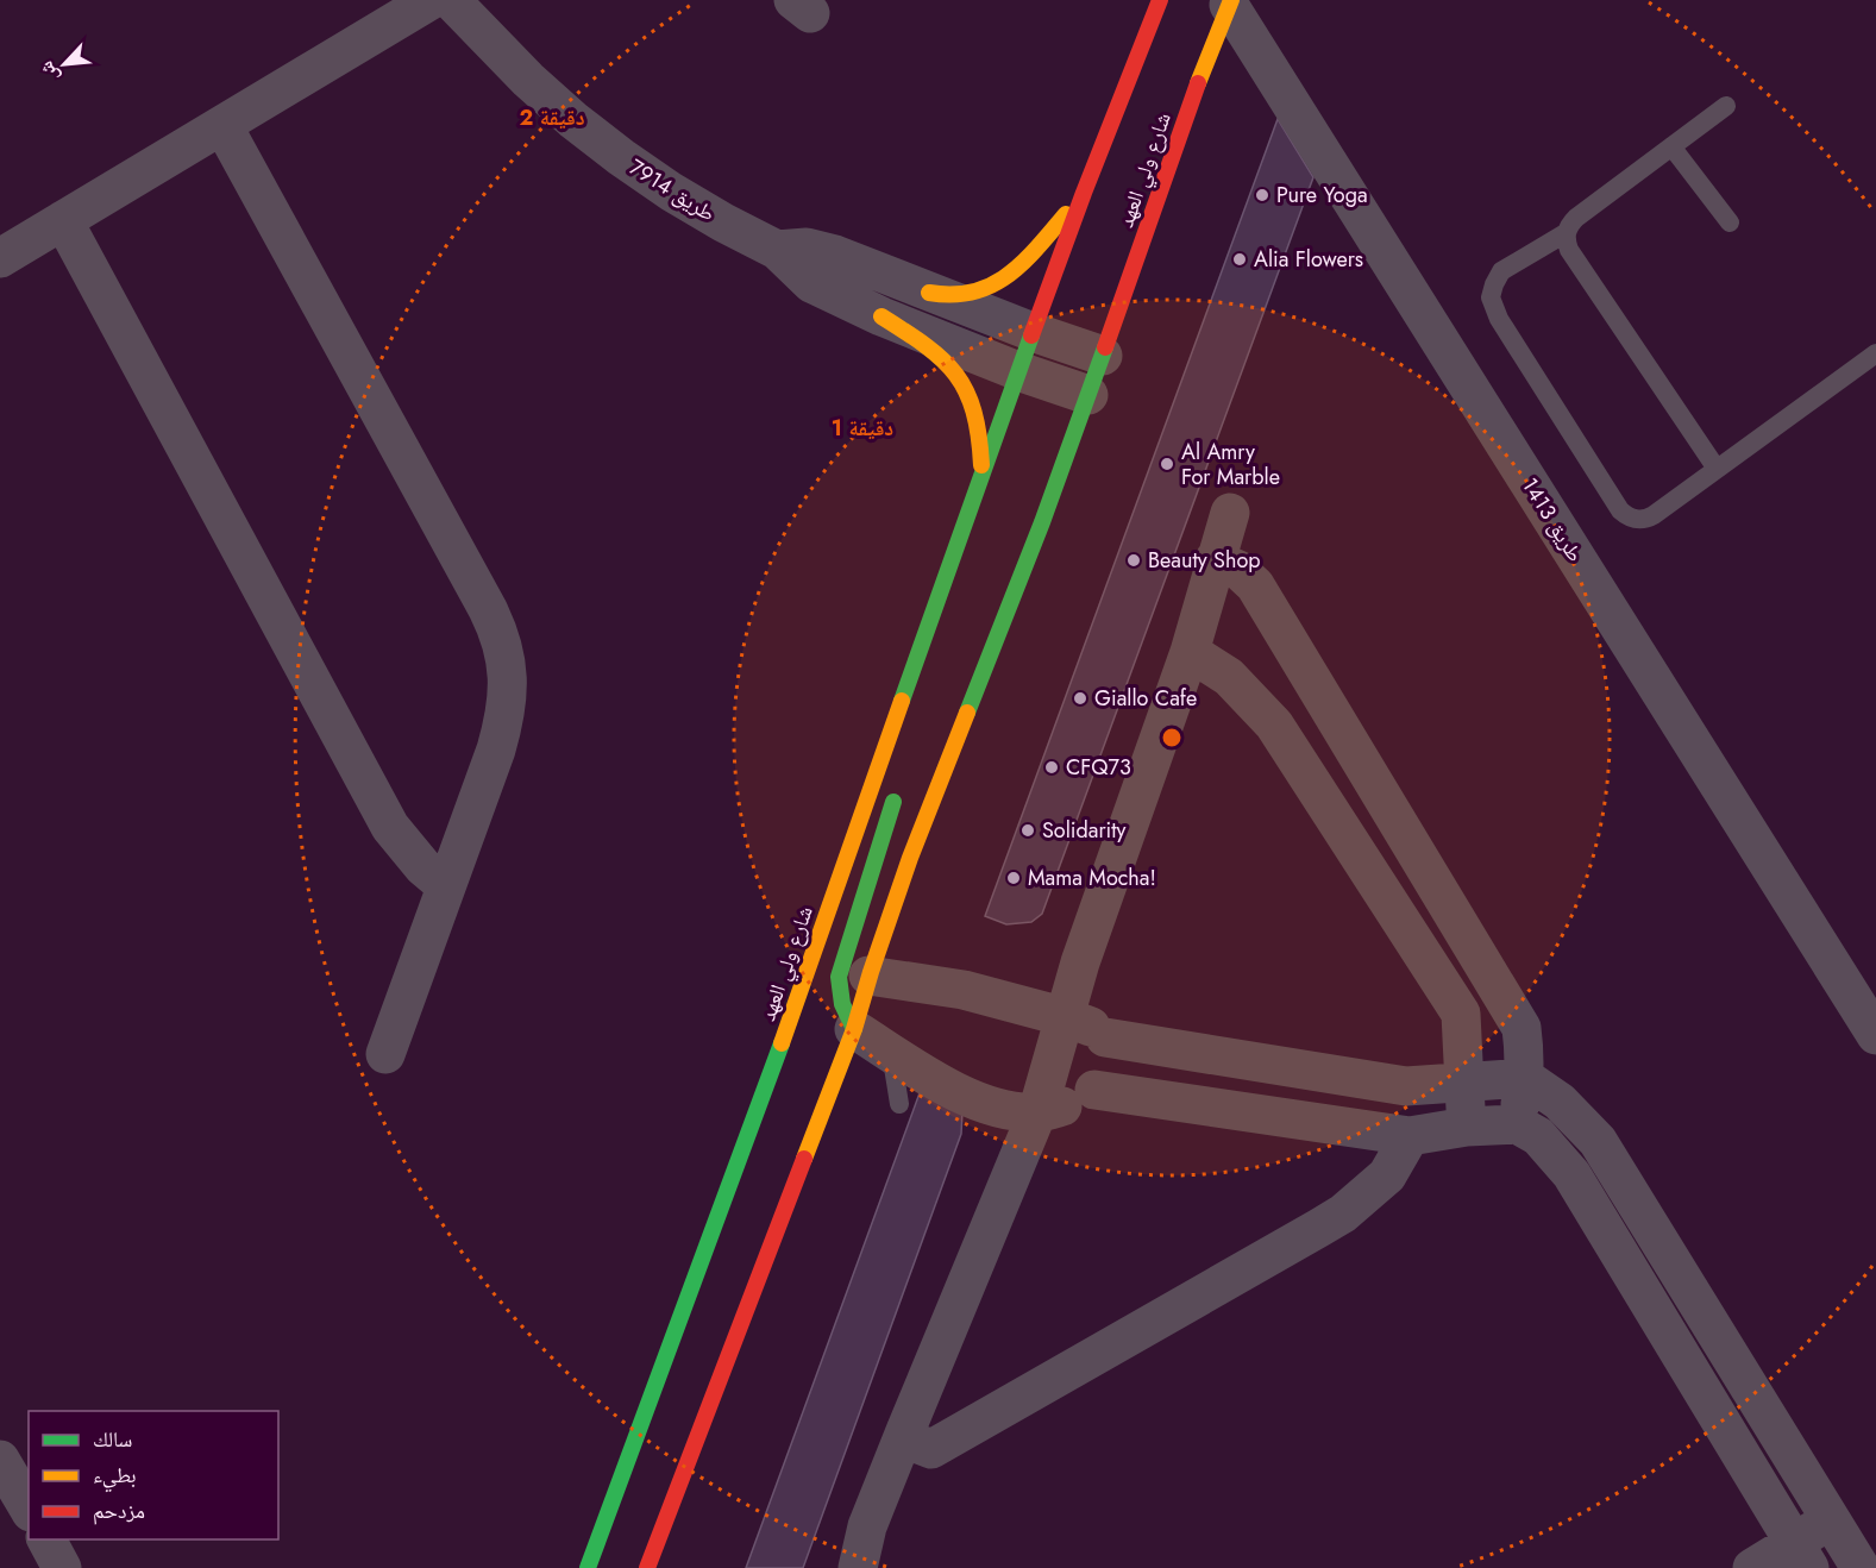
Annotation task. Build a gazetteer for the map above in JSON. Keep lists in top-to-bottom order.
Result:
{
  "streets": {
    "main road": ["شارع ولي العهد"],
    "street": ["طريق 7914", "طريق 1413"]
  },
  "crossings": [
    ["شارع ولي العهد", "طريق 7914"],
    ["شارع ولي العهد", "طريق 1413"]
  ],
  "places": [
    "Pure Yoga",
    "Alia Flowers",
    "Al Amry For Marble",
    "Beauty Shop",
    "Giallo Cafe",
    "CFQ73",
    "Solidarity",
    "Mama Mocha!"
  ],
  "legend": ["سالك", "بطيء", "مزدحم"],
  "north": "bottom left",
  "rings": ["2 دقيقة", "1 دقيقة"]
}
